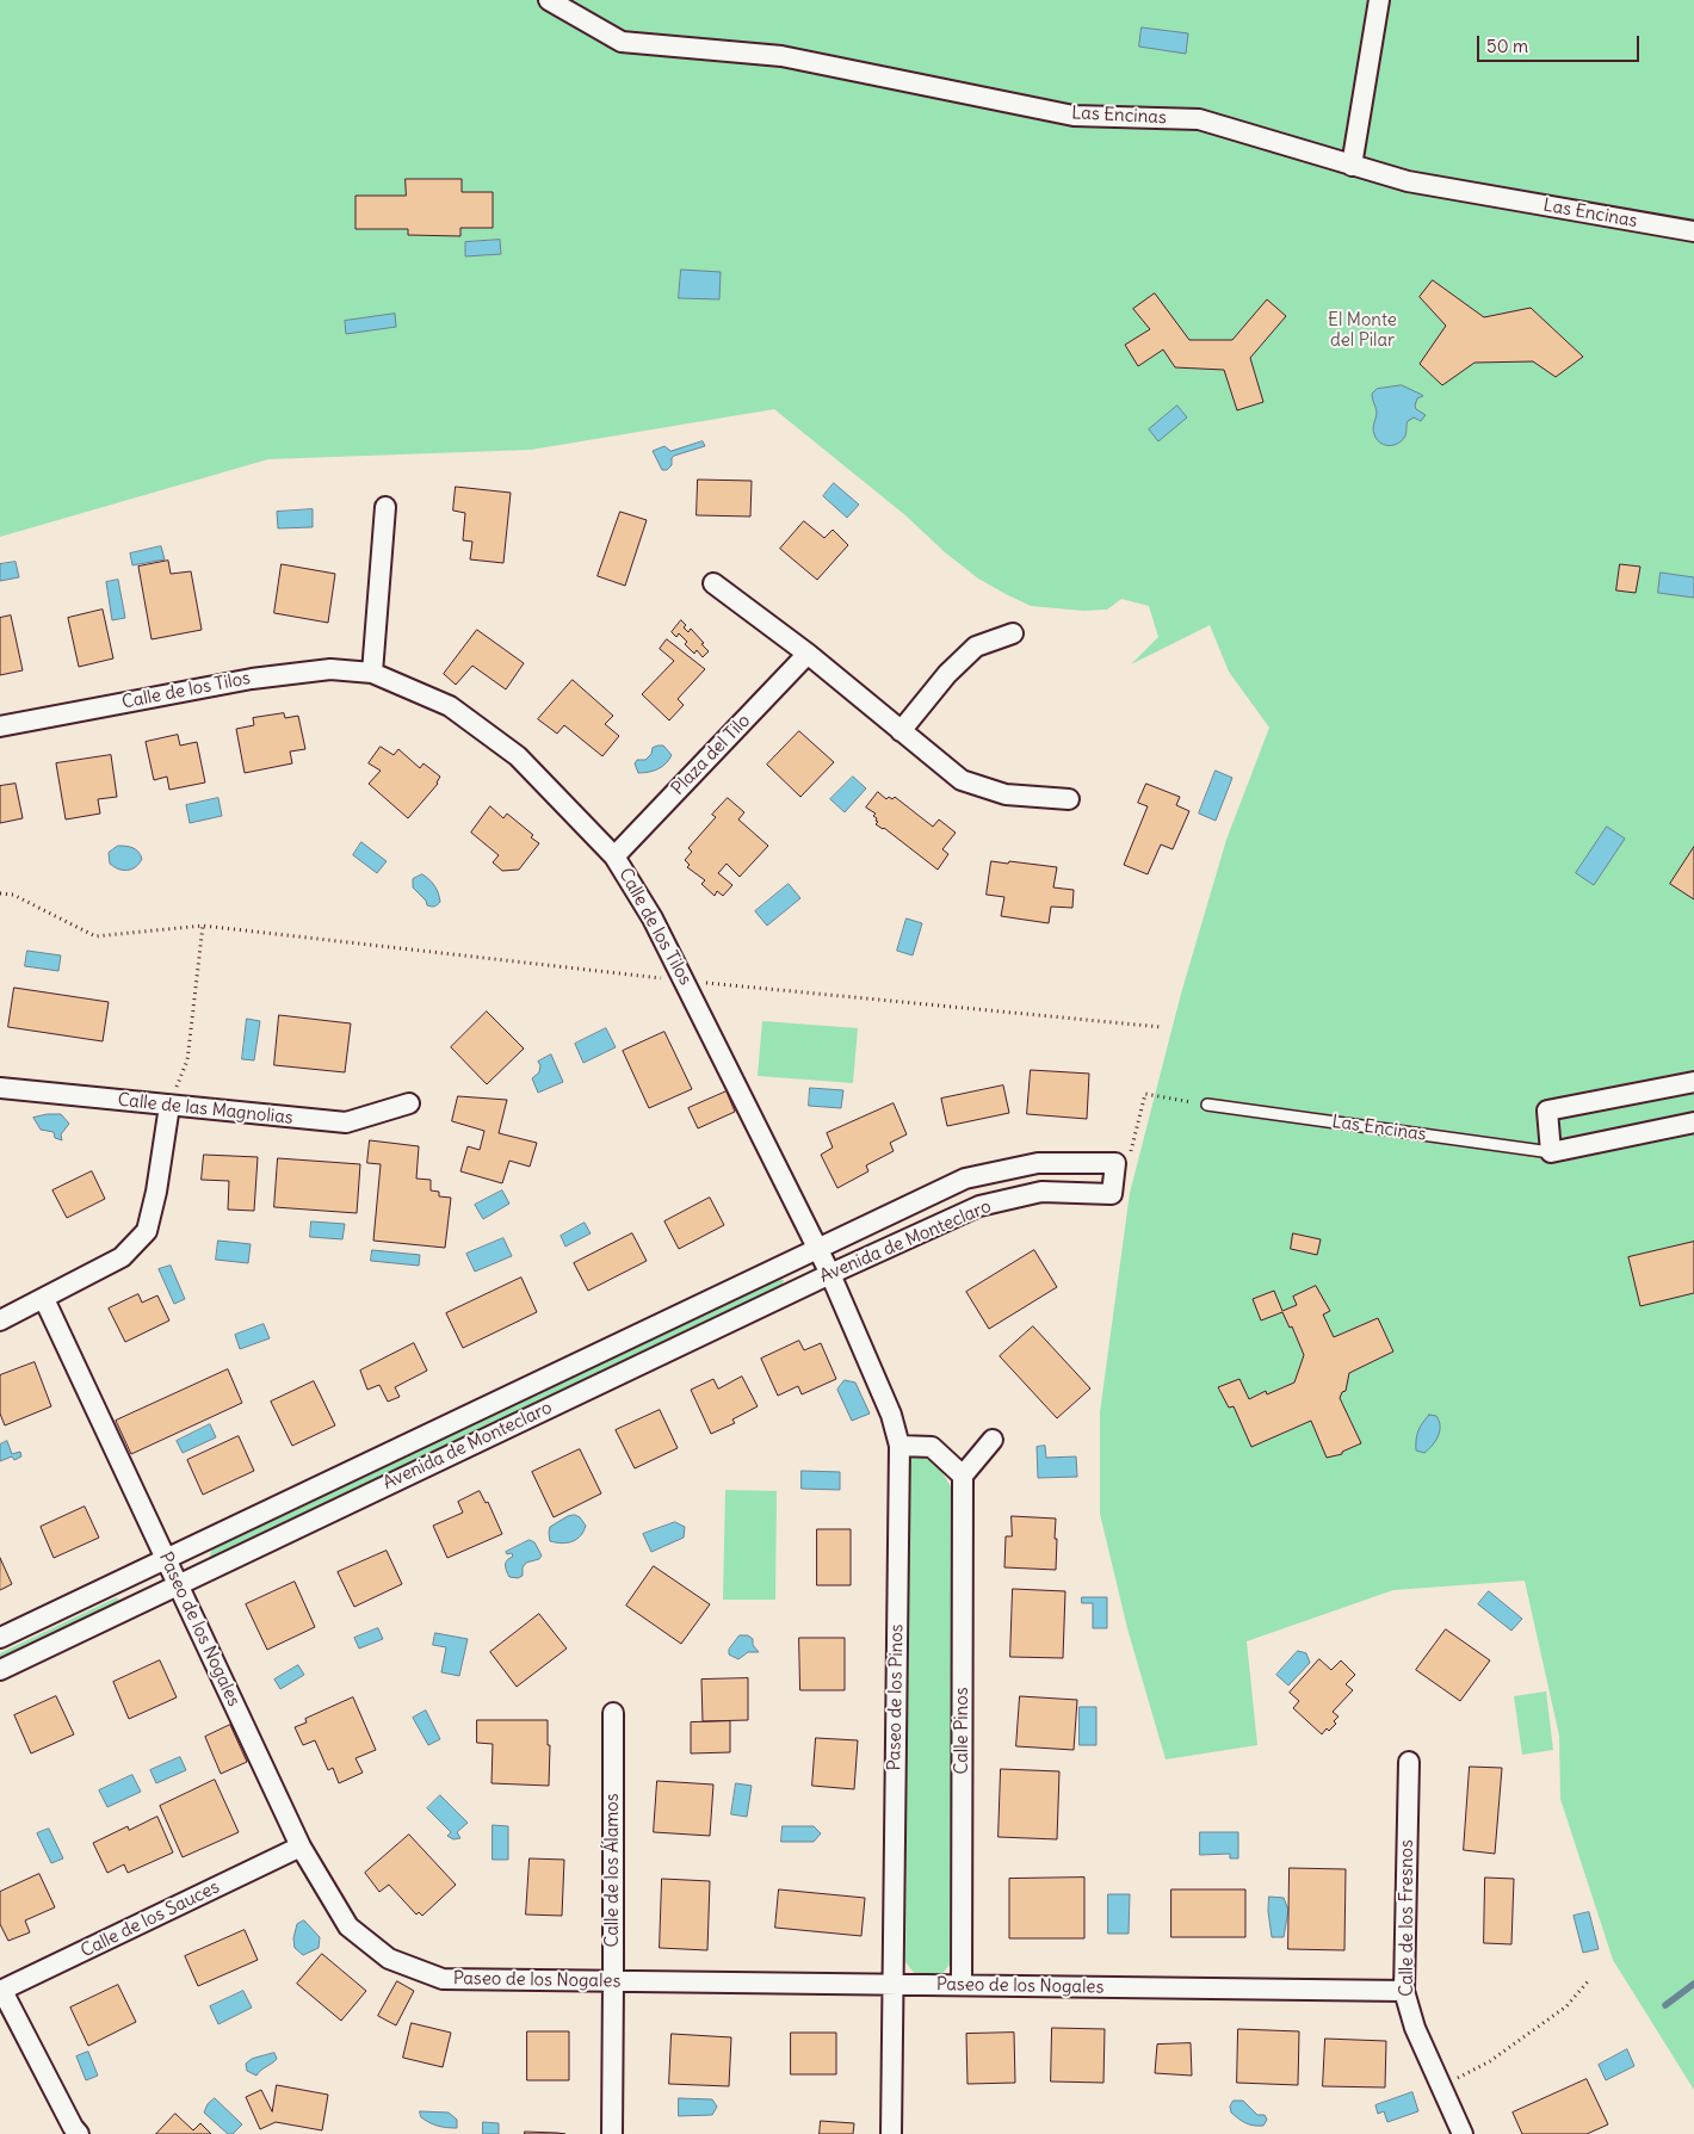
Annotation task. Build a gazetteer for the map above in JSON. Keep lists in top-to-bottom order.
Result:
{
  "streets": {
    "street": [
      "Las Encinas",
      "Calle de los Tilos",
      "Plaza del Tilo",
      "Calle de las Magnolias",
      "Avenida de Monteclaro",
      "Paseo de los Nogales",
      "Paseo de los Pinos",
      "Calle Pinos",
      "Calle de los Álamos",
      "Calle de los Fresnos",
      "Calle de los Sauces"
    ]
  },
  "crossings": [
    ["Calle de los Tilos", "Plaza del Tilo"],
    ["Calle de los Tilos", "Avenida de Monteclaro"],
    ["Calle de los Tilos", "Paseo de los Pinos"],
    ["Avenida de Monteclaro", "Paseo de los Nogales"],
    ["Avenida de Monteclaro", "Paseo de los Pinos"],
    ["Paseo de los Nogales", "Paseo de los Pinos"],
    ["Paseo de los Nogales", "Calle Pinos"],
    ["Paseo de los Nogales", "Calle de los Álamos"],
    ["Paseo de los Nogales", "Calle de los Fresnos"],
    ["Paseo de los Nogales", "Calle de los Sauces"]
  ],
  "parks": ["El Monte del Pilar"],
  "scale_bar": "50 m"
}
